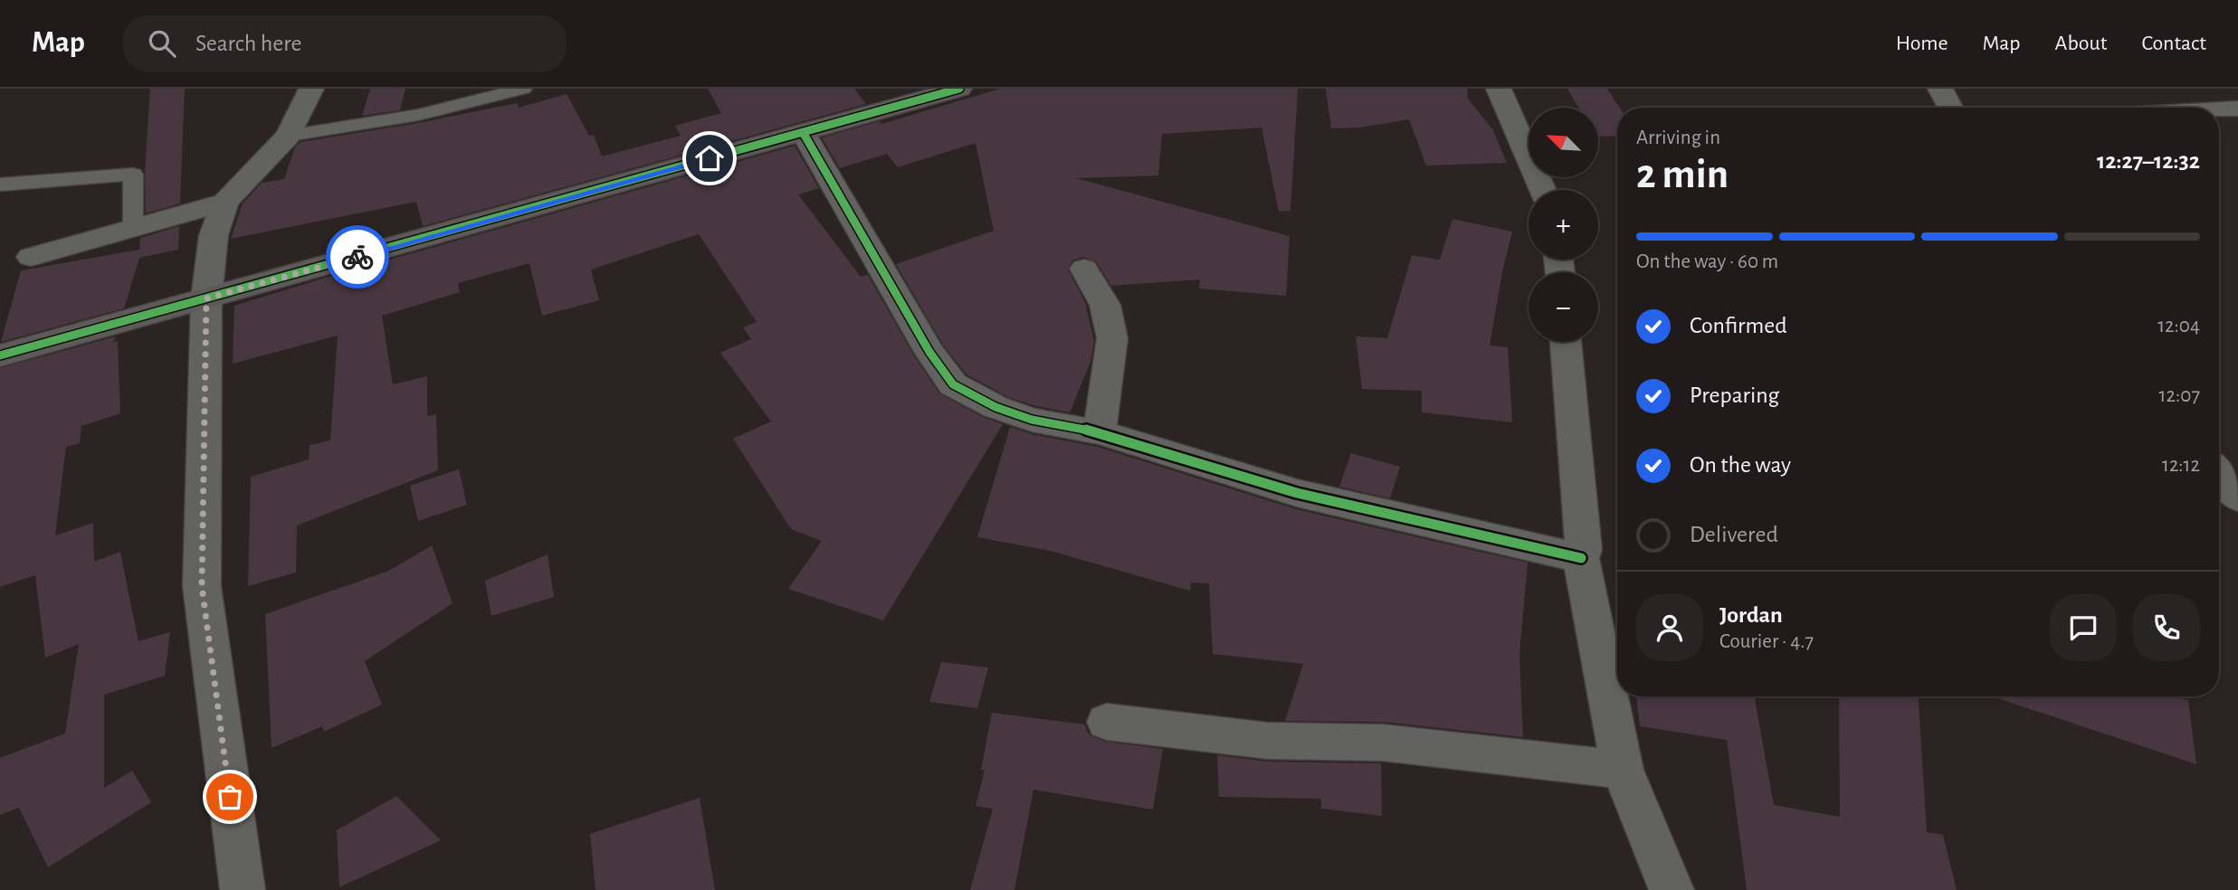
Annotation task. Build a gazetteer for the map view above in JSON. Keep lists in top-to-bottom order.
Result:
{
  "north": "top left",
  "page": {
    "header": "Map",
    "search": "Search here",
    "nav": [
      "Home",
      "Map",
      "About",
      "Contact"
    ],
    "map_buttons": ["+", "−"],
    "heading": ["2 min", "Arriving in", "12:27–12:32"],
    "panel": ["Jordan", "Courier · 4.7"],
    "bar": "On the way · 60 m",
    "list": [
      ["Confirmed", "12:04"],
      ["Preparing", "12:07"],
      ["On the way", "12:12"],
      "Delivered"
    ]
  }
}
